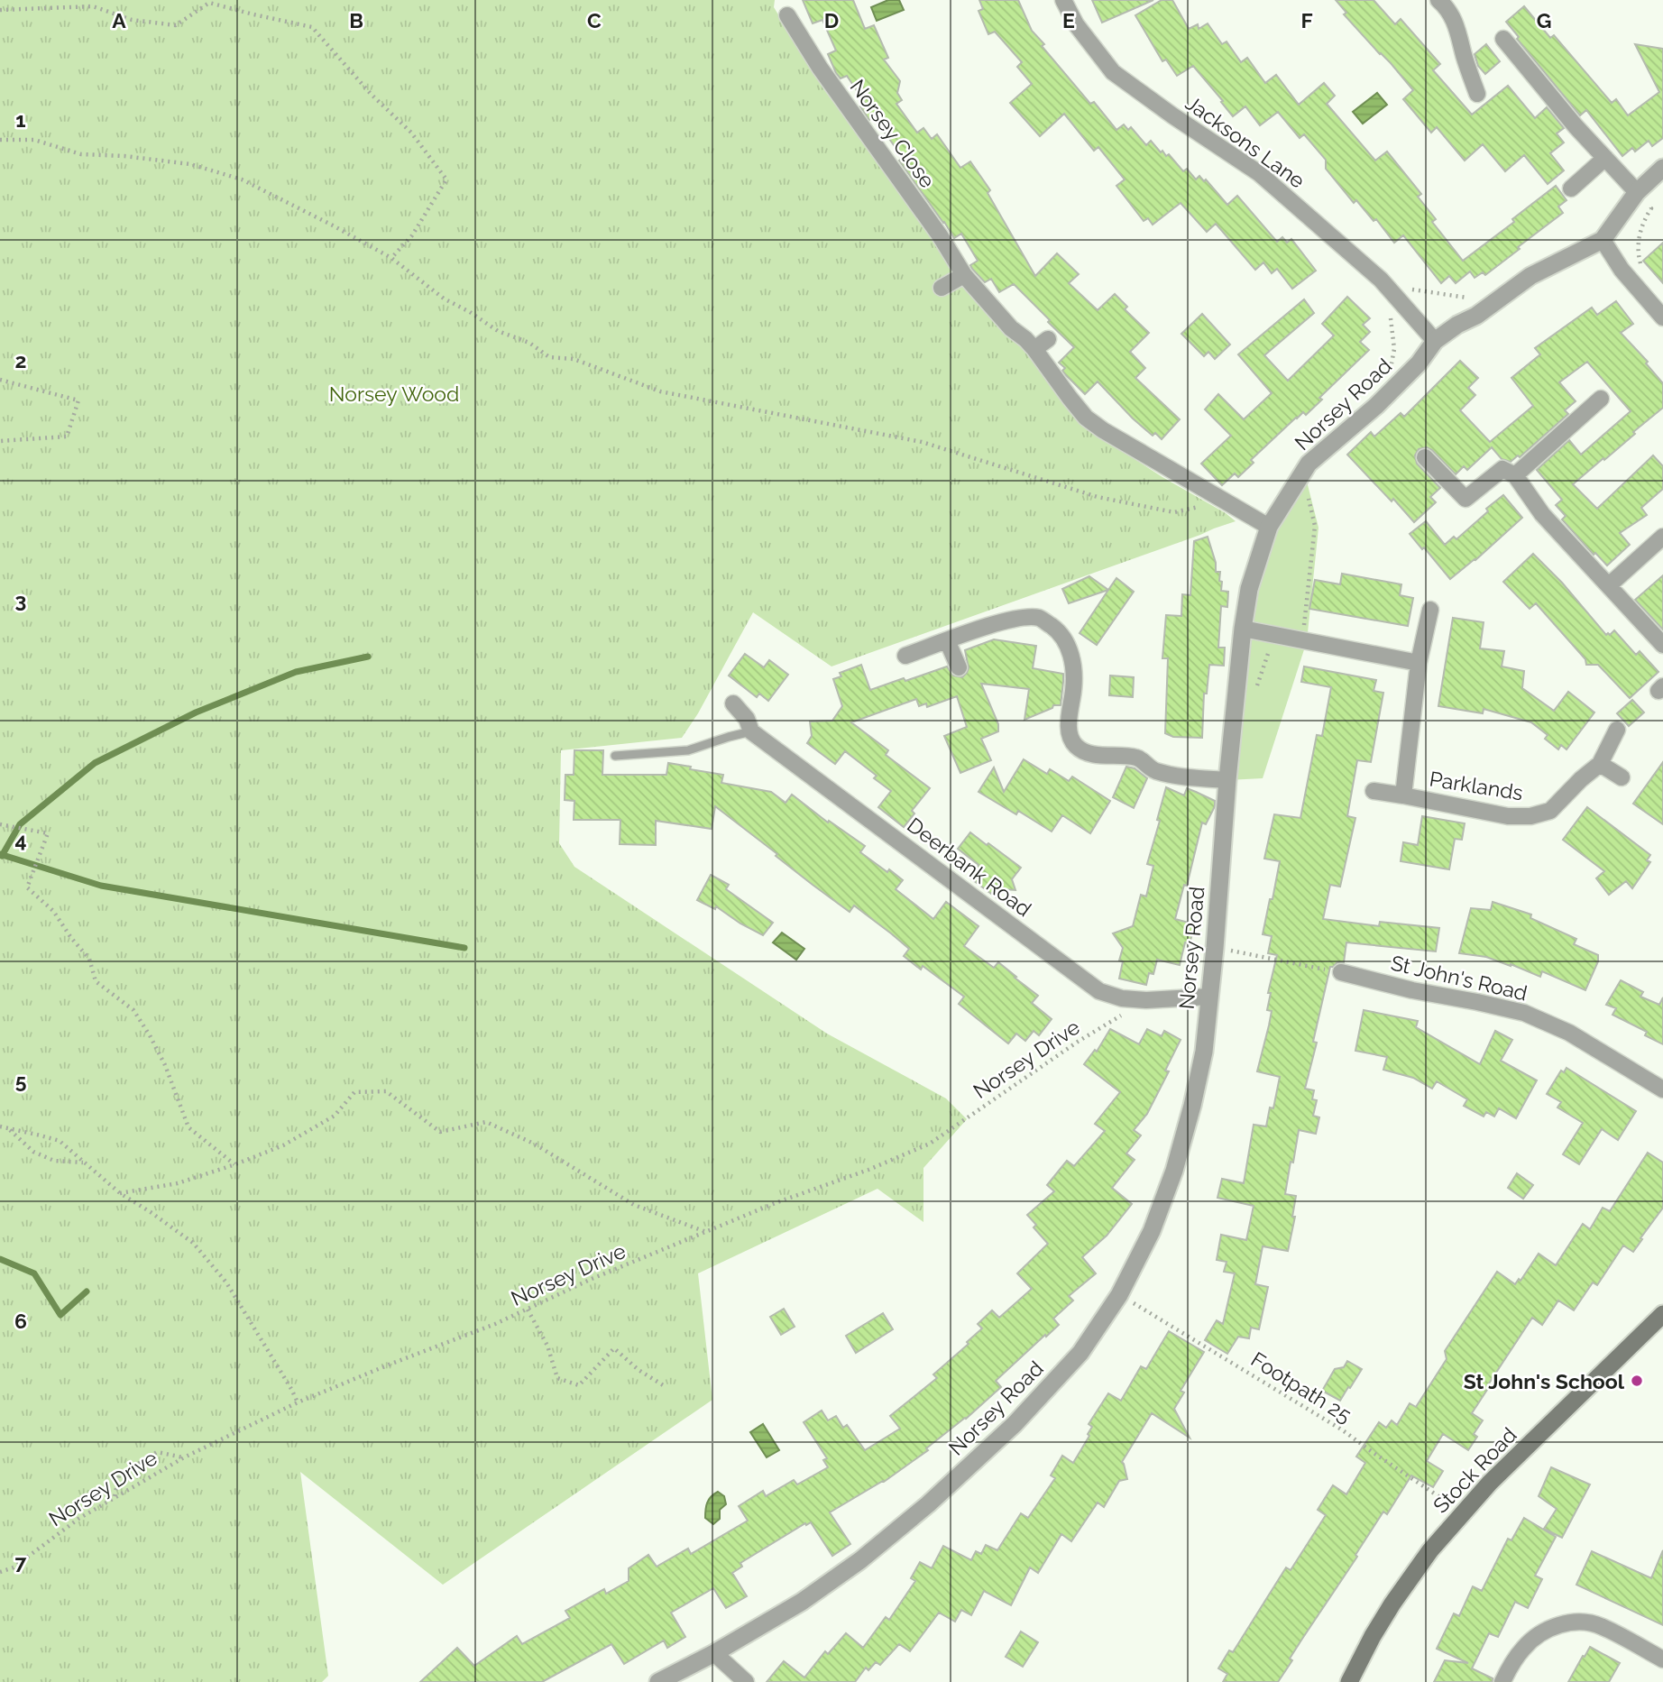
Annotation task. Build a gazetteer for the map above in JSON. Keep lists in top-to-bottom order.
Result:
{
  "streets": {
    "main road": ["Stock Road"],
    "street": [
      "Norsey Close",
      "Jacksons Lane",
      "Norsey Road",
      "Parklands",
      "Deerbank Road",
      "St John's Road"
    ],
    "path": ["Norsey Drive", "Footpath 25"]
  },
  "crossings": [
    ["Norsey Close", "Norsey Road"],
    ["Jacksons Lane", "Norsey Road"],
    ["Norsey Road", "Deerbank Road"],
    ["Norsey Road", "Footpath 25"],
    ["Deerbank Road", "Norsey Drive"],
    ["Footpath 25", "Stock Road"]
  ],
  "parks": ["Norsey Wood"],
  "places": ["St John's School"],
  "grid": {
    "columns": [
      "A",
      "B",
      "C",
      "D",
      "E",
      "F",
      "G"
    ],
    "rows": [
      "1",
      "2",
      "3",
      "4",
      "5",
      "6",
      "7"
    ]
  }
}
